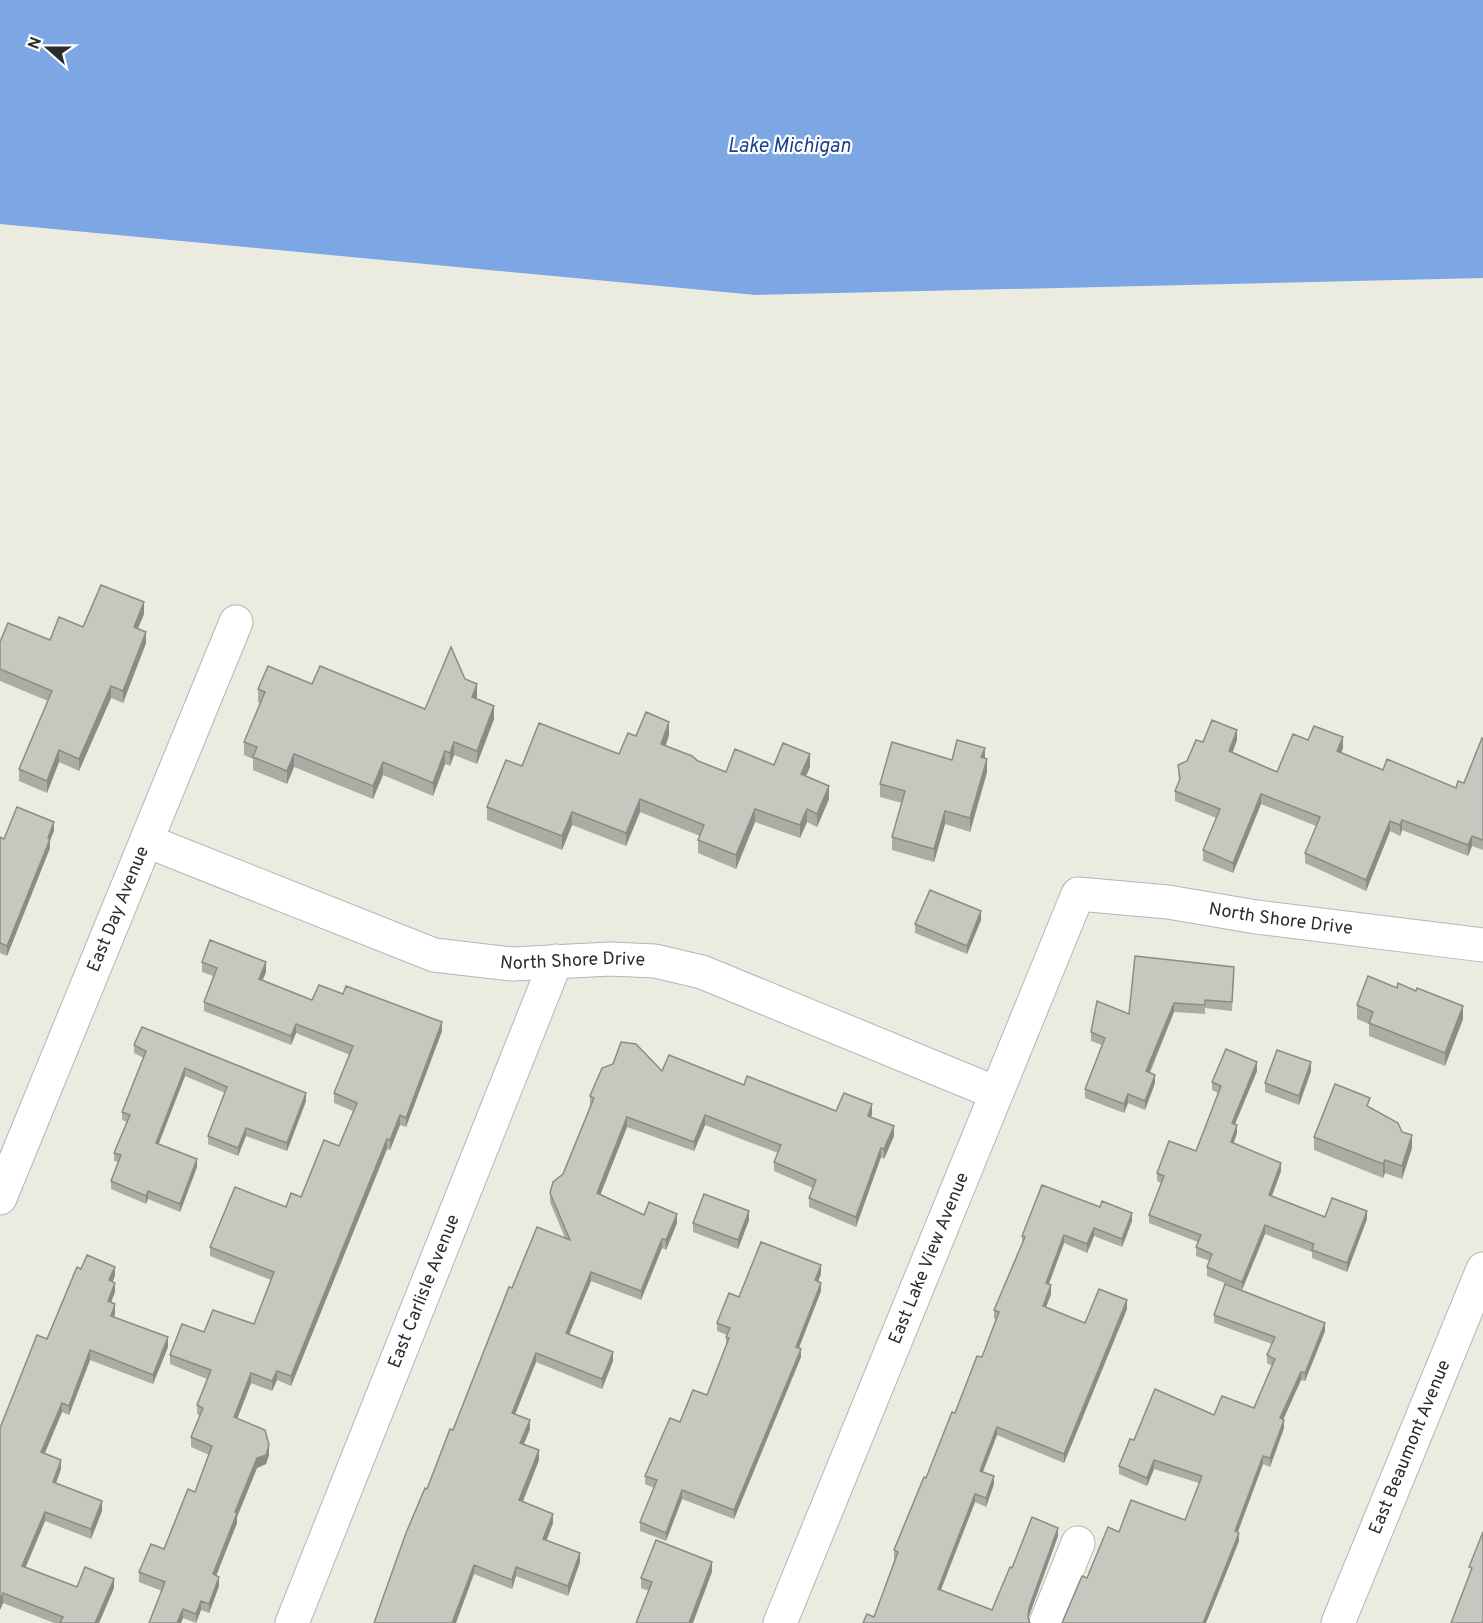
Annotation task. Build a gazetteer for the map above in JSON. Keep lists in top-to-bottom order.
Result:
{
  "streets": {
    "street": [
      "East Day Avenue",
      "North Shore Drive",
      "East Lake View Avenue",
      "East Carlisle Avenue",
      "East Beaumont Avenue"
    ]
  },
  "crossings": [
    ["East Day Avenue", "North Shore Drive"],
    ["North Shore Drive", "East Lake View Avenue"],
    ["North Shore Drive", "East Carlisle Avenue"]
  ],
  "water": ["Lake Michigan"],
  "north": "left"
}
